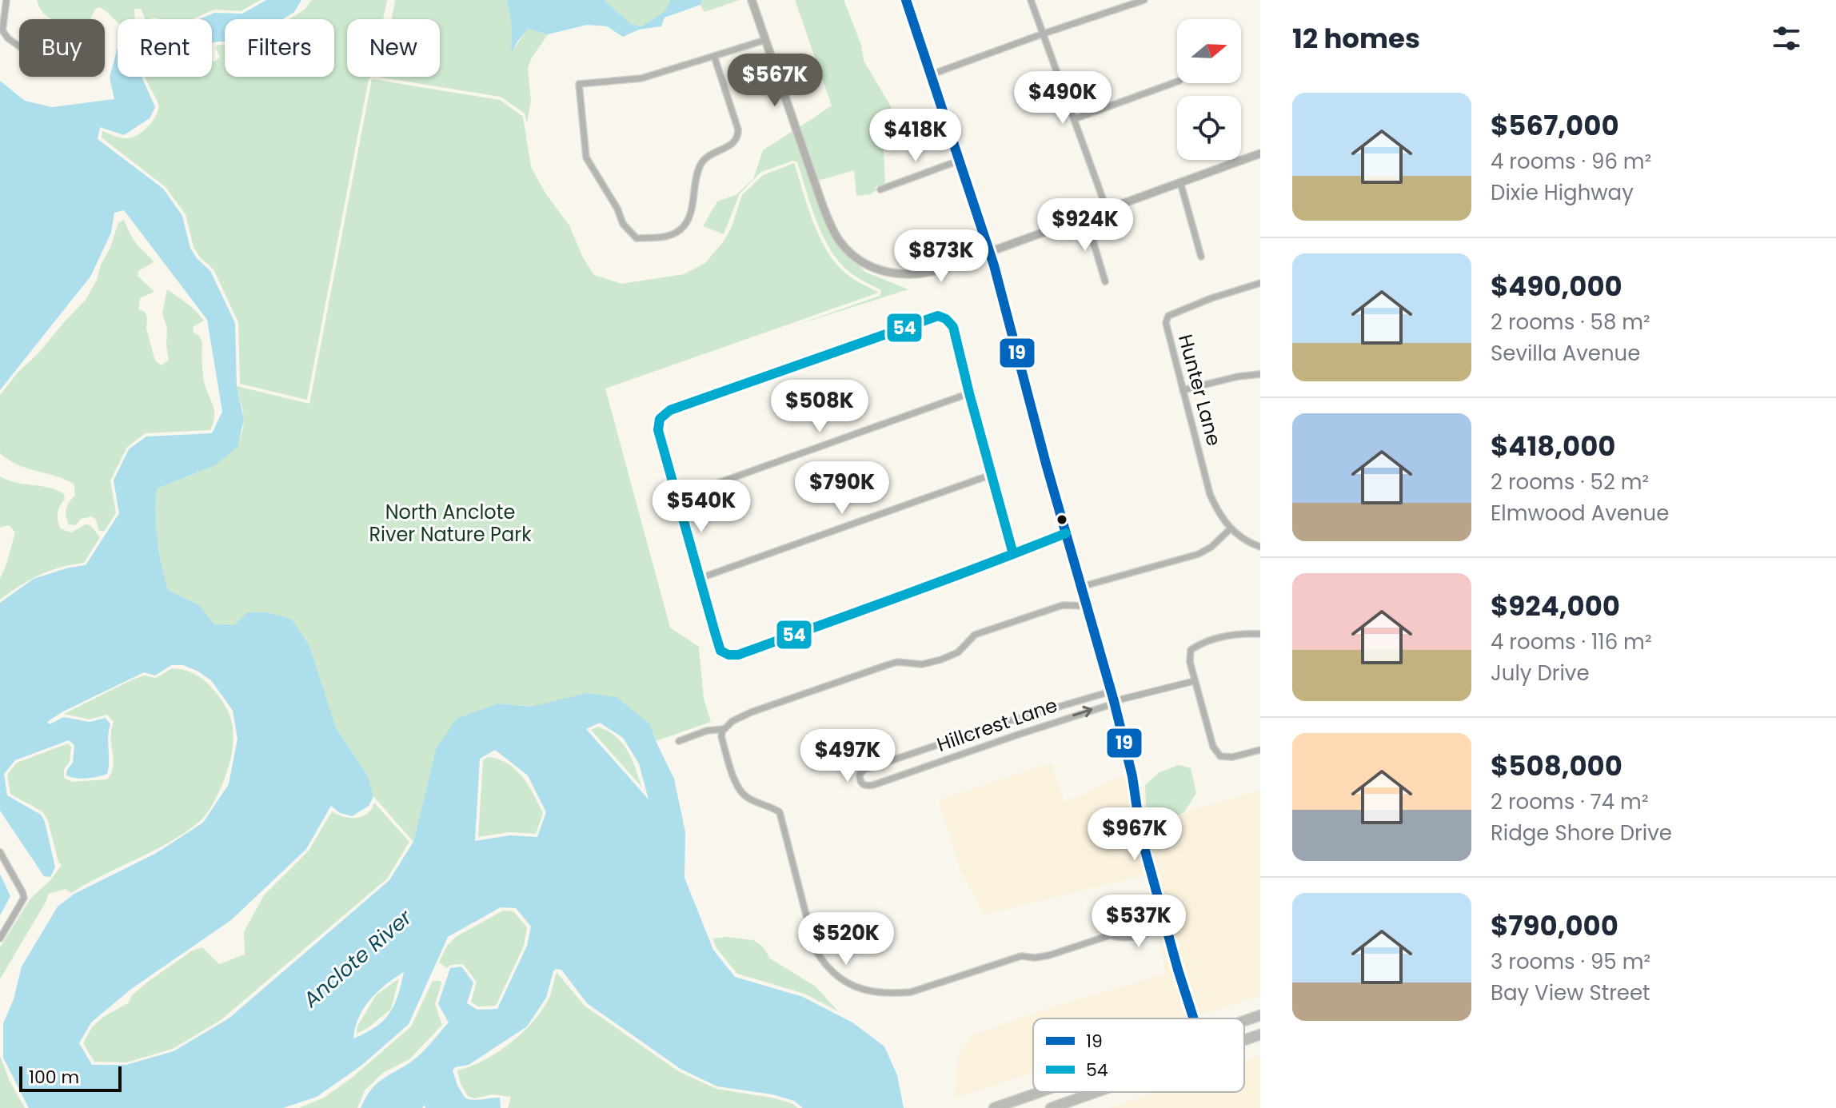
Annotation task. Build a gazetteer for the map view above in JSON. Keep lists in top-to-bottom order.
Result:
{
  "streets": {
    "street": ["Hunter Lane", "Hillcrest Lane"]
  },
  "water": ["Anclote River"],
  "parks": ["North Anclote River Nature Park"],
  "lines": ["transit line 19", "transit line 54"],
  "legend": ["19", "54"],
  "scale_bar": "100 m",
  "north": "right",
  "page": {
    "heading": "12 homes",
    "chip": [
      "Buy",
      "Rent",
      "Filters",
      "New"
    ],
    "price": [
      "$567K",
      "$490K",
      "$418K",
      "$924K",
      "$873K",
      "$508K",
      "$790K",
      "$540K",
      "$497K",
      "$967K",
      "$537K",
      "$520K"
    ],
    "list": [
      {
        "name": "$567,000",
        "note": "4 rooms · 96 m² · Dixie Highway"
      },
      {
        "name": "$490,000",
        "note": "2 rooms · 58 m² · Sevilla Avenue"
      },
      {
        "name": "$418,000",
        "note": "2 rooms · 52 m² · Elmwood Avenue"
      },
      {
        "name": "$924,000",
        "note": "4 rooms · 116 m² · July Drive"
      },
      {
        "name": "$508,000",
        "note": "2 rooms · 74 m² · Ridge Shore Drive"
      },
      {
        "name": "$790,000",
        "note": "3 rooms · 95 m² · Bay View Street"
      }
    ],
    "scale": "100 m"
  }
}
